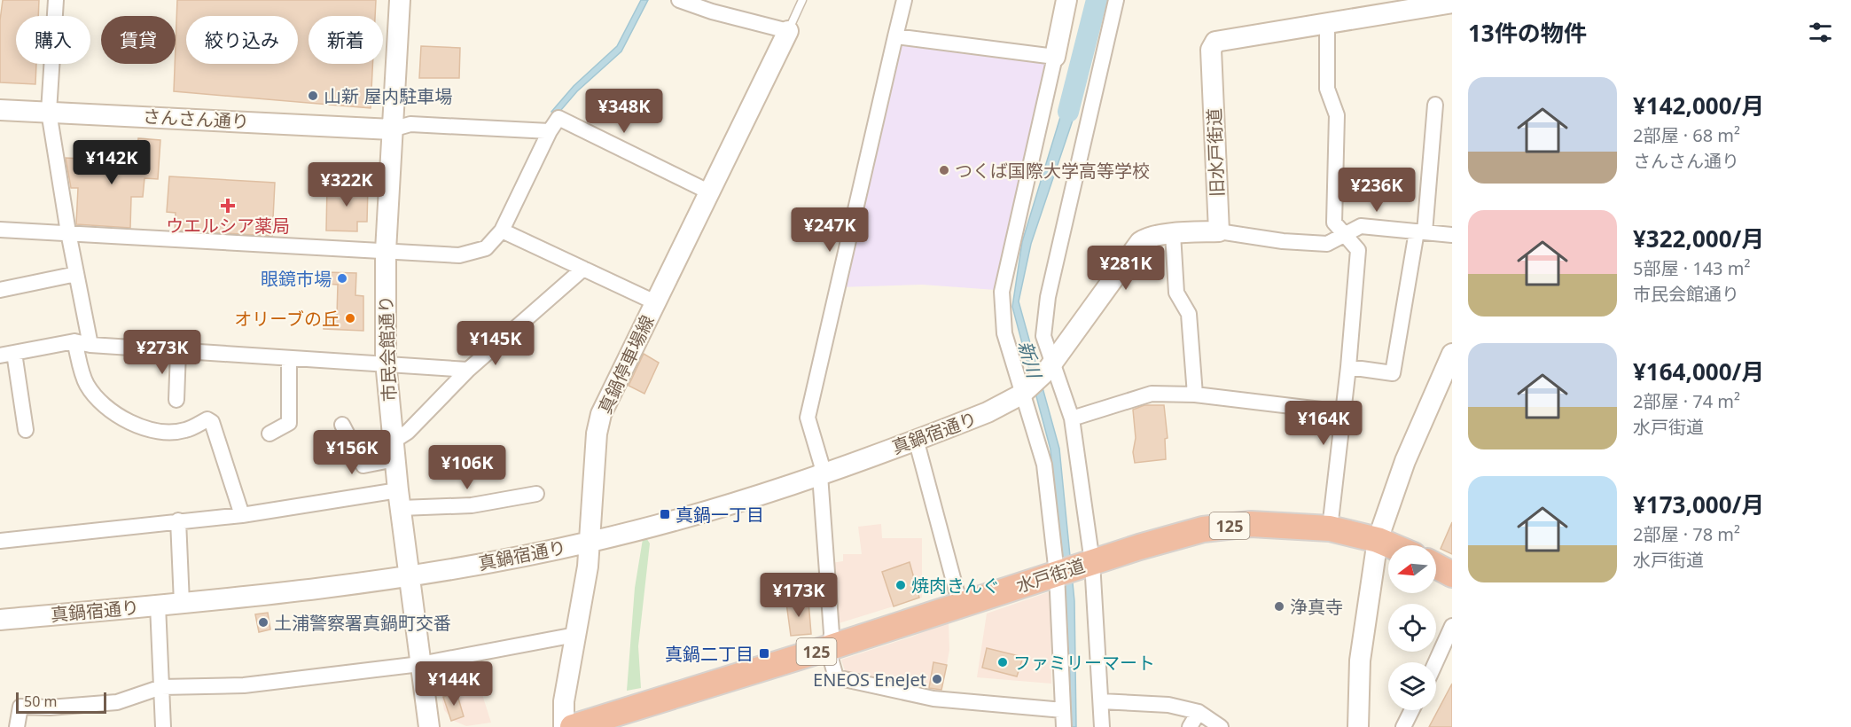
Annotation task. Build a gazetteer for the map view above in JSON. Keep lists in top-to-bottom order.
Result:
{
  "streets": {
    "highway": ["125", "水戸街道"],
    "street": [
      "さんさん通り",
      "旧水戸街道",
      "市民会館通り",
      "真鍋停車場線",
      "真鍋宿通り"
    ]
  },
  "crossings": [
    ["さんさん通り", "市民会館通り"],
    ["市民会館通り", "真鍋宿通り"],
    ["真鍋停車場線", "真鍋宿通り"]
  ],
  "water": ["新川"],
  "places": {
    "other": [
      "山新 屋内駐車場",
      "つくば国際大学高等学校",
      "眼鏡市場",
      "オリーブの丘",
      "焼肉きんぐ",
      "浄真寺",
      "土浦警察署真鍋町交番",
      "ファミリーマート",
      "ENEOS EneJet"
    ],
    "health": ["ウエルシア薬局"],
    "transit": ["真鍋一丁目", "真鍋二丁目"]
  },
  "scale_bar": "50 m",
  "north": "left",
  "page": {
    "heading": "13件の物件",
    "chip": [
      "購入",
      "賃貸",
      "絞り込み",
      "新着"
    ],
    "list": [
      {
        "name": "¥142,000/月",
        "note": "2部屋 · 68 m² · さんさん通り"
      },
      {
        "name": "¥322,000/月",
        "note": "5部屋 · 143 m² · 市民会館通り"
      },
      {
        "name": "¥164,000/月",
        "note": "2部屋 · 74 m² · 水戸街道"
      },
      {
        "name": "¥173,000/月",
        "note": "2部屋 · 78 m² · 水戸街道"
      }
    ],
    "price": [
      "¥348K",
      "¥142K",
      "¥322K",
      "¥236K",
      "¥247K",
      "¥281K",
      "¥145K",
      "¥273K",
      "¥164K",
      "¥156K",
      "¥106K",
      "¥173K",
      "¥144K"
    ],
    "scale": "50 m"
  }
}
